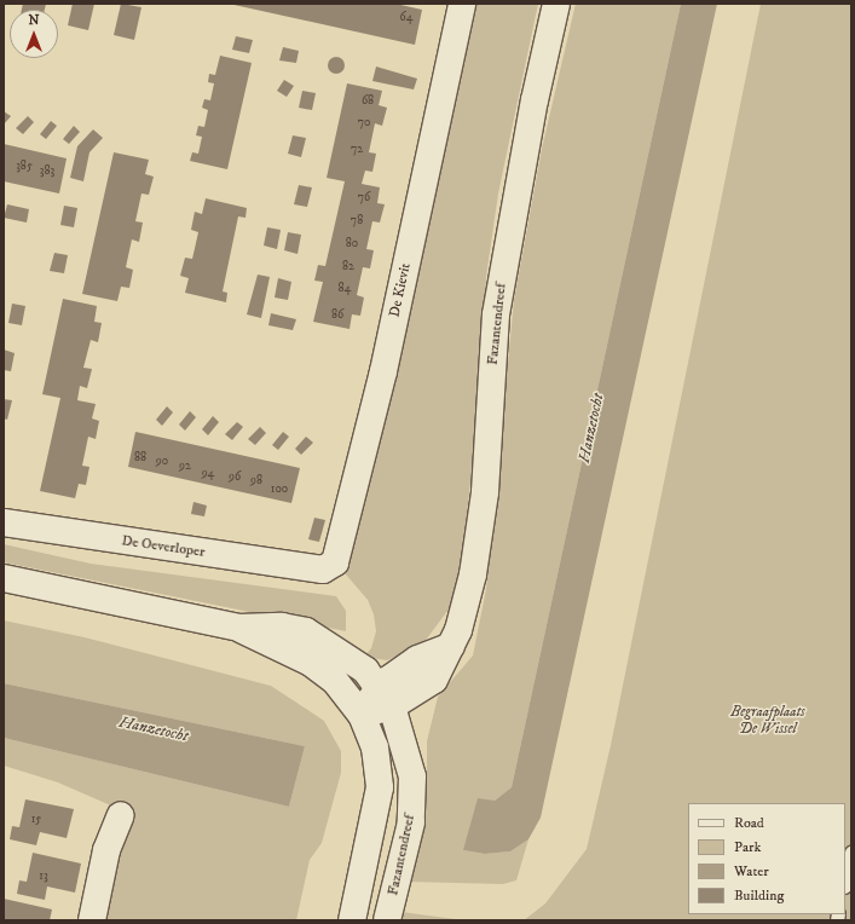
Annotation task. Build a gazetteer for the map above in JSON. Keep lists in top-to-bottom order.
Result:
{
  "streets": {
    "street": ["De Kievit", "Fazantendreef", "De Oeverloper"]
  },
  "crossings": [
    ["De Kievit", "De Oeverloper"]
  ],
  "water": ["Hanzetocht"],
  "parks": ["Begraafplaats De Wissel"],
  "house_numbers": [
    "64",
    "68",
    "70",
    "72",
    "385",
    "383",
    "76",
    "78",
    "80",
    "82",
    "84",
    "86",
    "88",
    "90",
    "92",
    "94",
    "96",
    "98",
    "100",
    "15",
    "13"
  ],
  "legend": [
    "Road",
    "Park",
    "Water",
    "Building"
  ],
  "north": "top"
}
